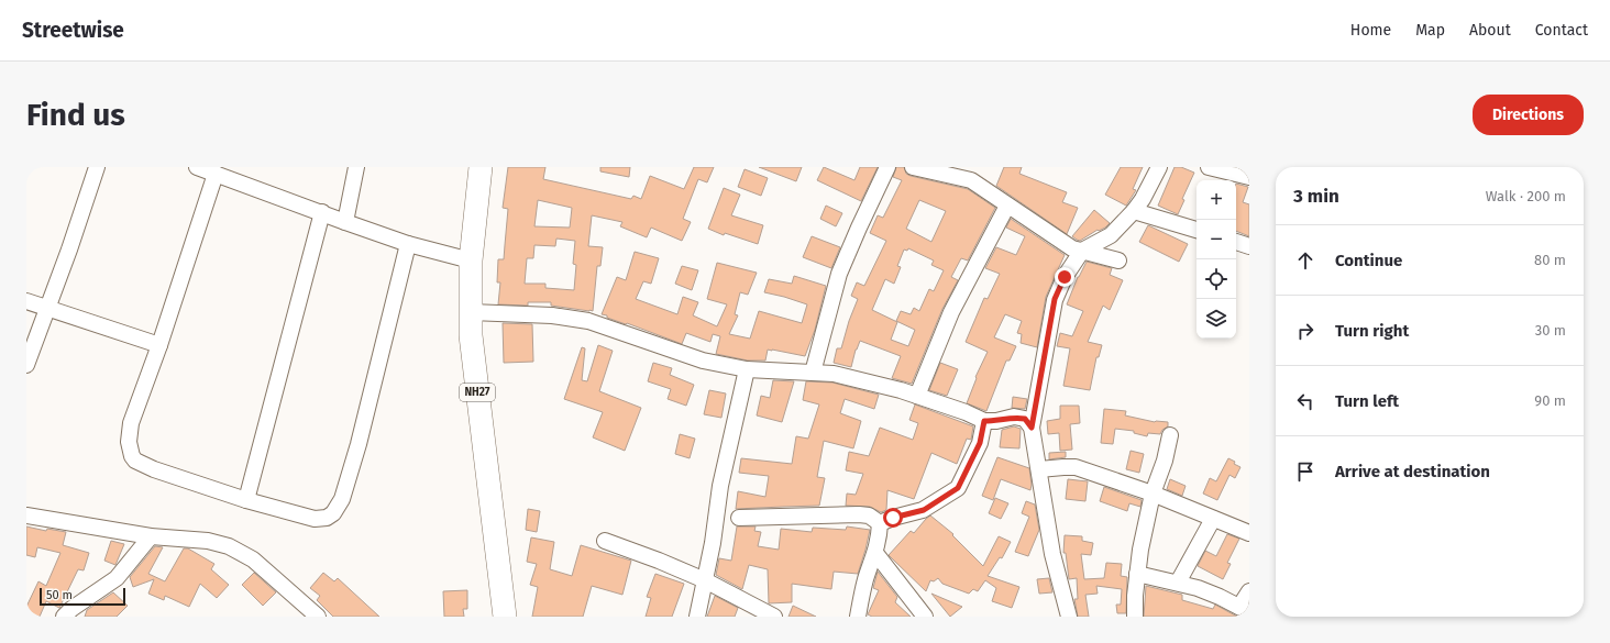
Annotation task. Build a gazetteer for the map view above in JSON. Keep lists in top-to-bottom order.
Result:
{
  "streets": {
    "highway": ["NH27"]
  },
  "scale_bar": "50 m",
  "page": {
    "header": "Streetwise",
    "nav": [
      "Home",
      "Map",
      "About",
      "Contact"
    ],
    "buttons": "Directions",
    "title": "Find us",
    "heading": ["3 min", "Walk · 200 m"],
    "map_buttons": ["+", "−"],
    "list": [
      ["Continue", "80 m"],
      ["Turn right", "30 m"],
      ["Turn left", "90 m"],
      "Arrive at destination"
    ],
    "scale": "50 m"
  }
}
